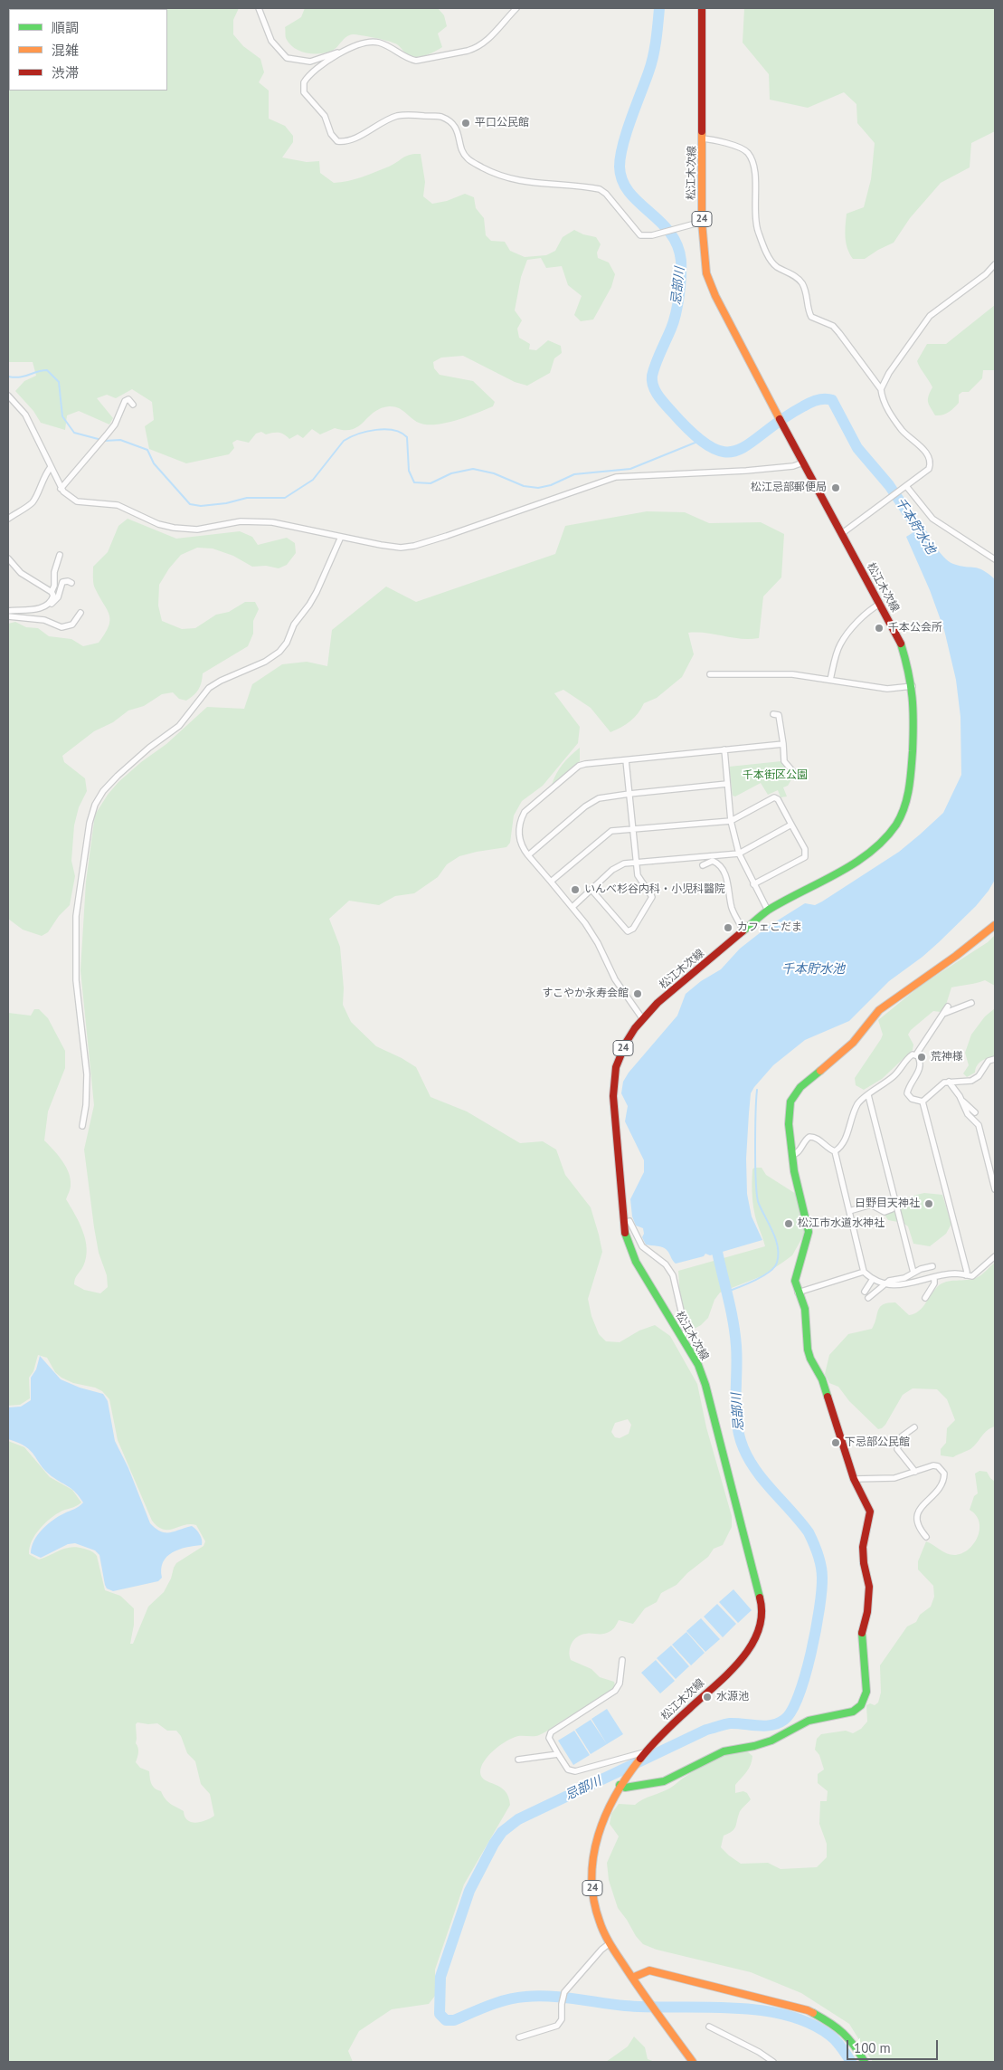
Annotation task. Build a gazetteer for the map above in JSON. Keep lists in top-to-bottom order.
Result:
{
  "streets": {
    "main road": ["松江木次線", "24"]
  },
  "water": ["忌部川", "千本貯水池"],
  "parks": ["千本街区公園"],
  "places": [
    "平口公民館",
    "松江忌部郵便局",
    "千本公会所",
    "いんべ杉谷内科・小児科醫院",
    "カフェこだま",
    "すこやか永寿会館",
    "荒神様",
    "日野目天神社",
    "松江市水道水神社",
    "下忌部公民館",
    "水源池"
  ],
  "legend": ["順調", "混雑", "渋滞"],
  "scale_bar": "100 m"
}
